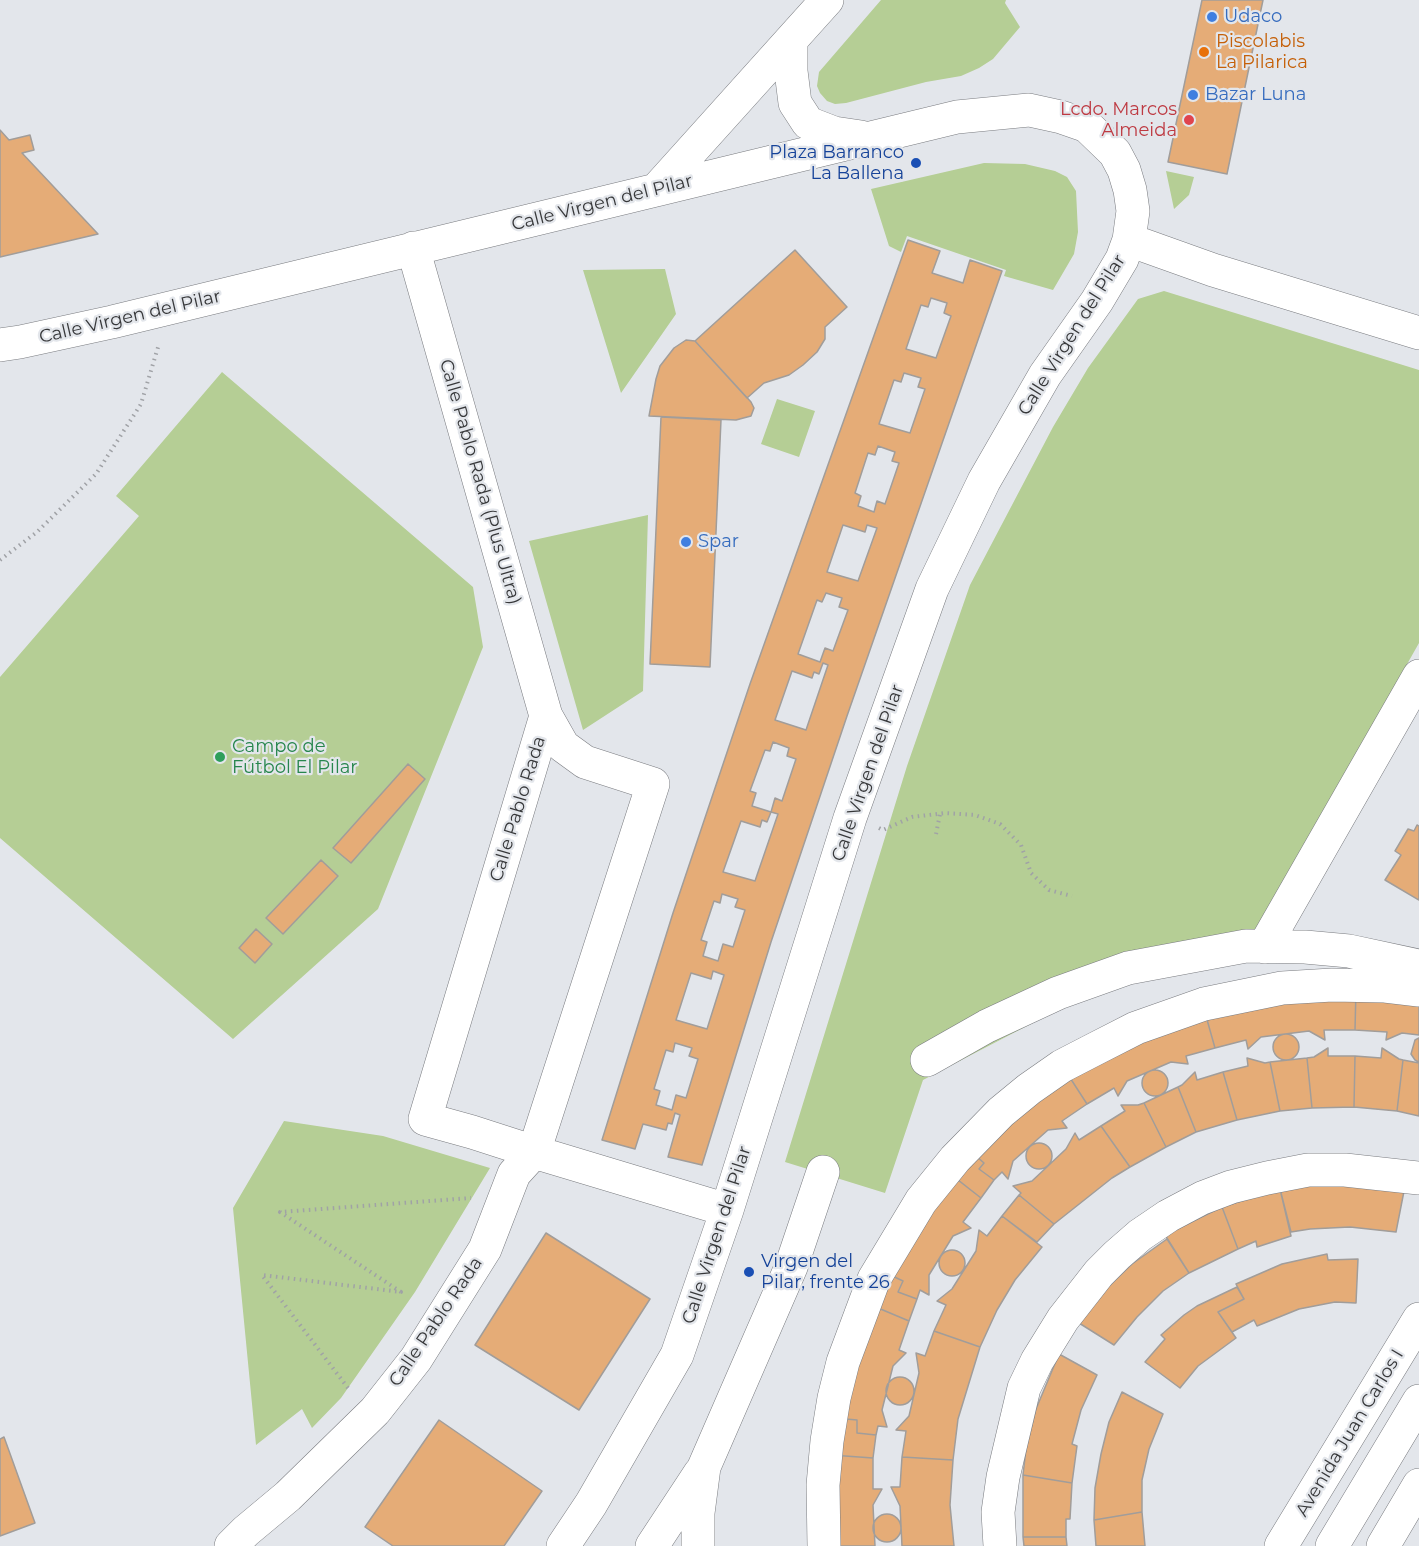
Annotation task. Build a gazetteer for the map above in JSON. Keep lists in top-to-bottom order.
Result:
{
  "streets": {
    "street": [
      "Calle Virgen del Pilar",
      "Calle Pablo Rada (Plus Ultra)",
      "Calle Pablo Rada",
      "Avenida Juan Carlos I"
    ]
  },
  "crossings": [
    ["Calle Virgen del Pilar", "Calle Pablo Rada (Plus Ultra)"],
    ["Calle Pablo Rada (Plus Ultra)", "Calle Pablo Rada"]
  ],
  "places": [
    "Udaco",
    "Piscolabis La Pilarica",
    "Bazar Luna",
    "Lcdo. Marcos Almeida",
    "Plaza Barranco La Ballena",
    "Spar",
    "Campo de Fútbol El Pilar",
    "Virgen del Pilar, frente 26"
  ]
}
